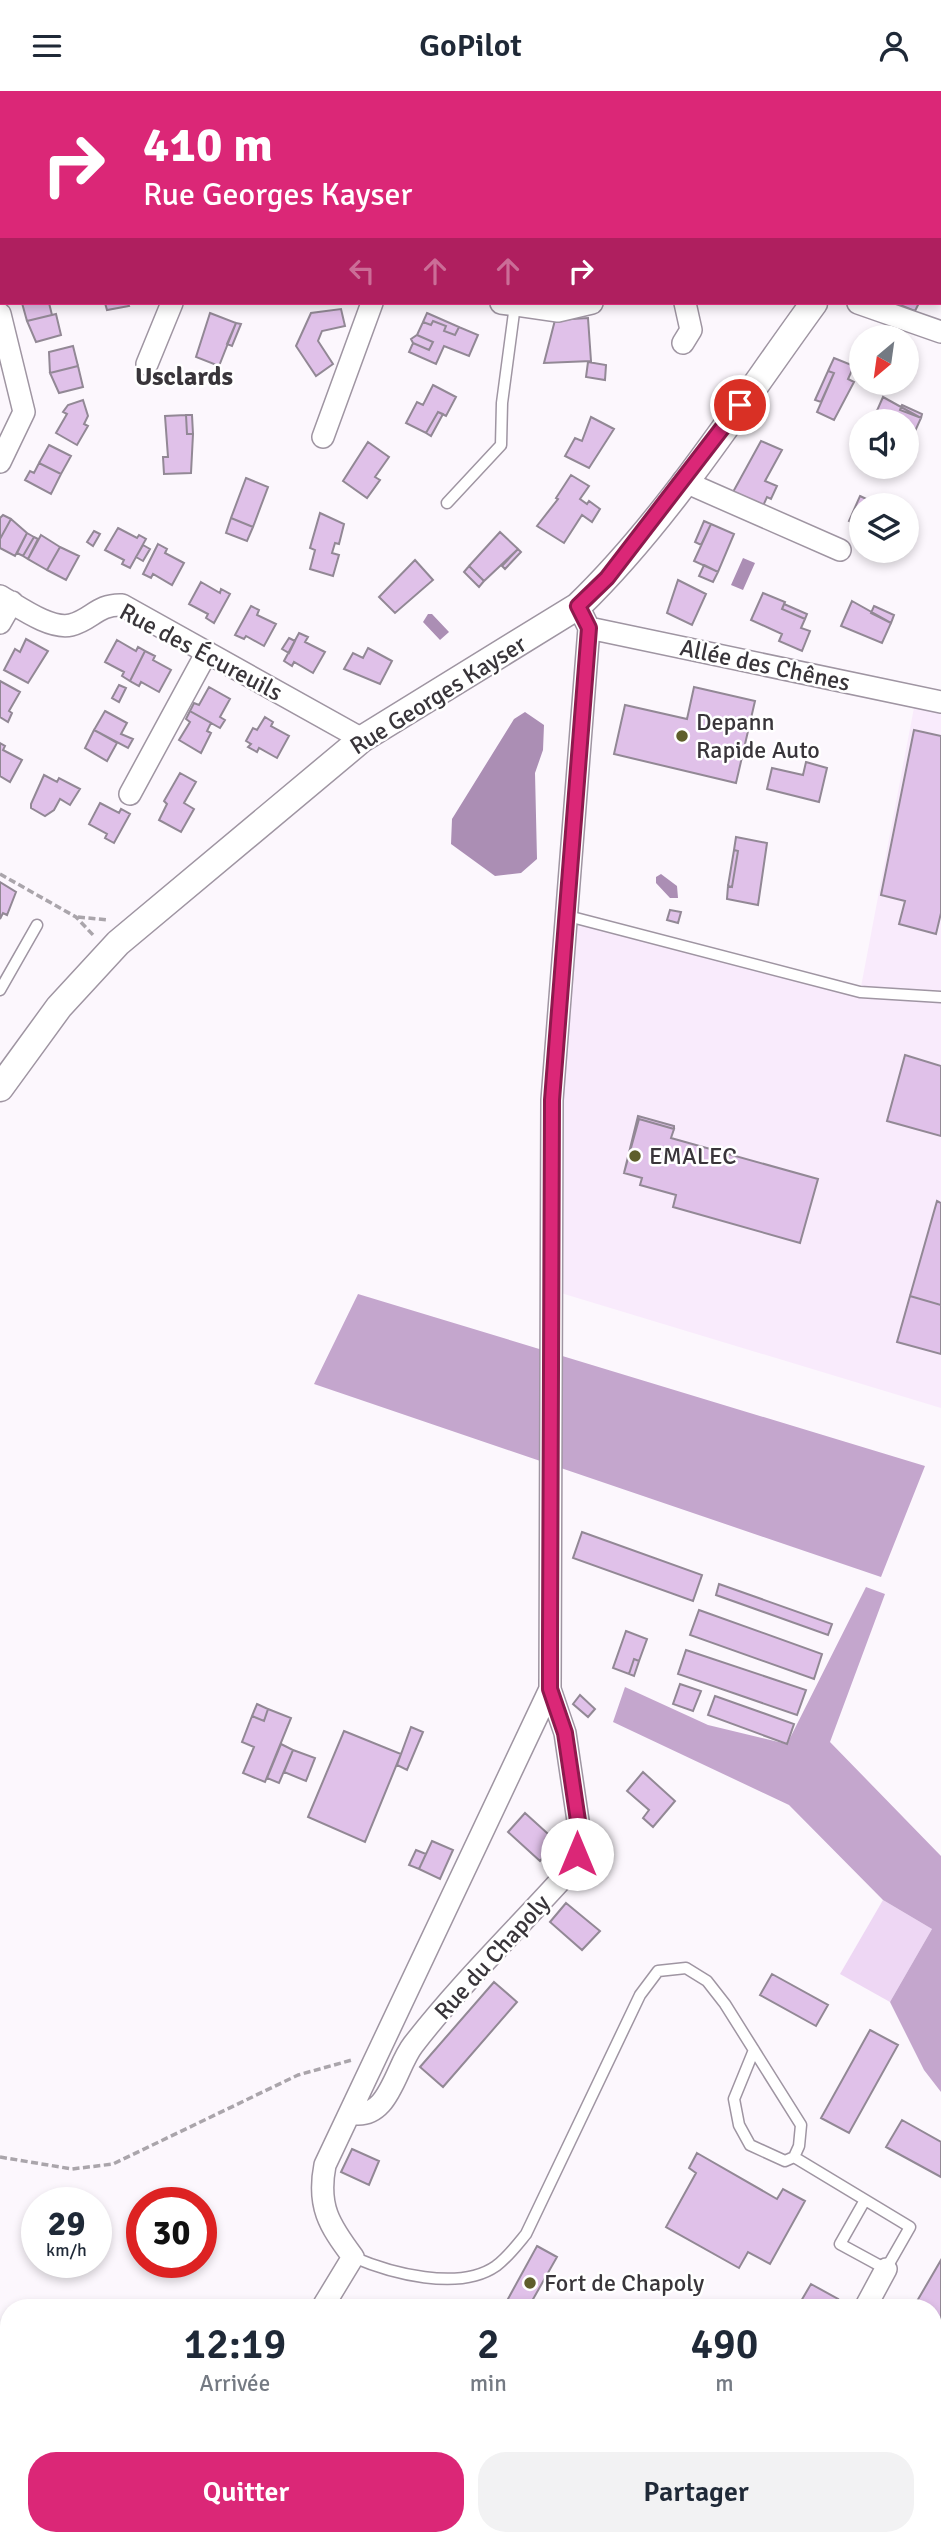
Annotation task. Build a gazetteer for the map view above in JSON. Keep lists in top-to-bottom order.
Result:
{
  "streets": {
    "street": [
      "Rue des Écureuils",
      "Allée des Chênes",
      "Rue Georges Kayser",
      "Rue du Chapoly"
    ]
  },
  "crossings": [
    ["Rue des Écureuils", "Rue Georges Kayser"],
    ["Allée des Chênes", "Rue Georges Kayser"],
    ["Allée des Chênes", "Rue du Chapoly"],
    ["Rue Georges Kayser", "Rue du Chapoly"]
  ],
  "districts": ["Usclards"],
  "places": ["Depann Rapide Auto", "EMALEC", "Fort de Chapoly"],
  "north": "bottom left",
  "page": {
    "header": "GoPilot",
    "turn": ["410 m", "Rue Georges Kayser"],
    "speed": "29 km/h",
    "limit": "30",
    "eta": [
      "12:19",
      "Arrivée",
      "2",
      "min",
      "490",
      "m"
    ],
    "buttons": ["Quitter", "Partager"]
  }
}
